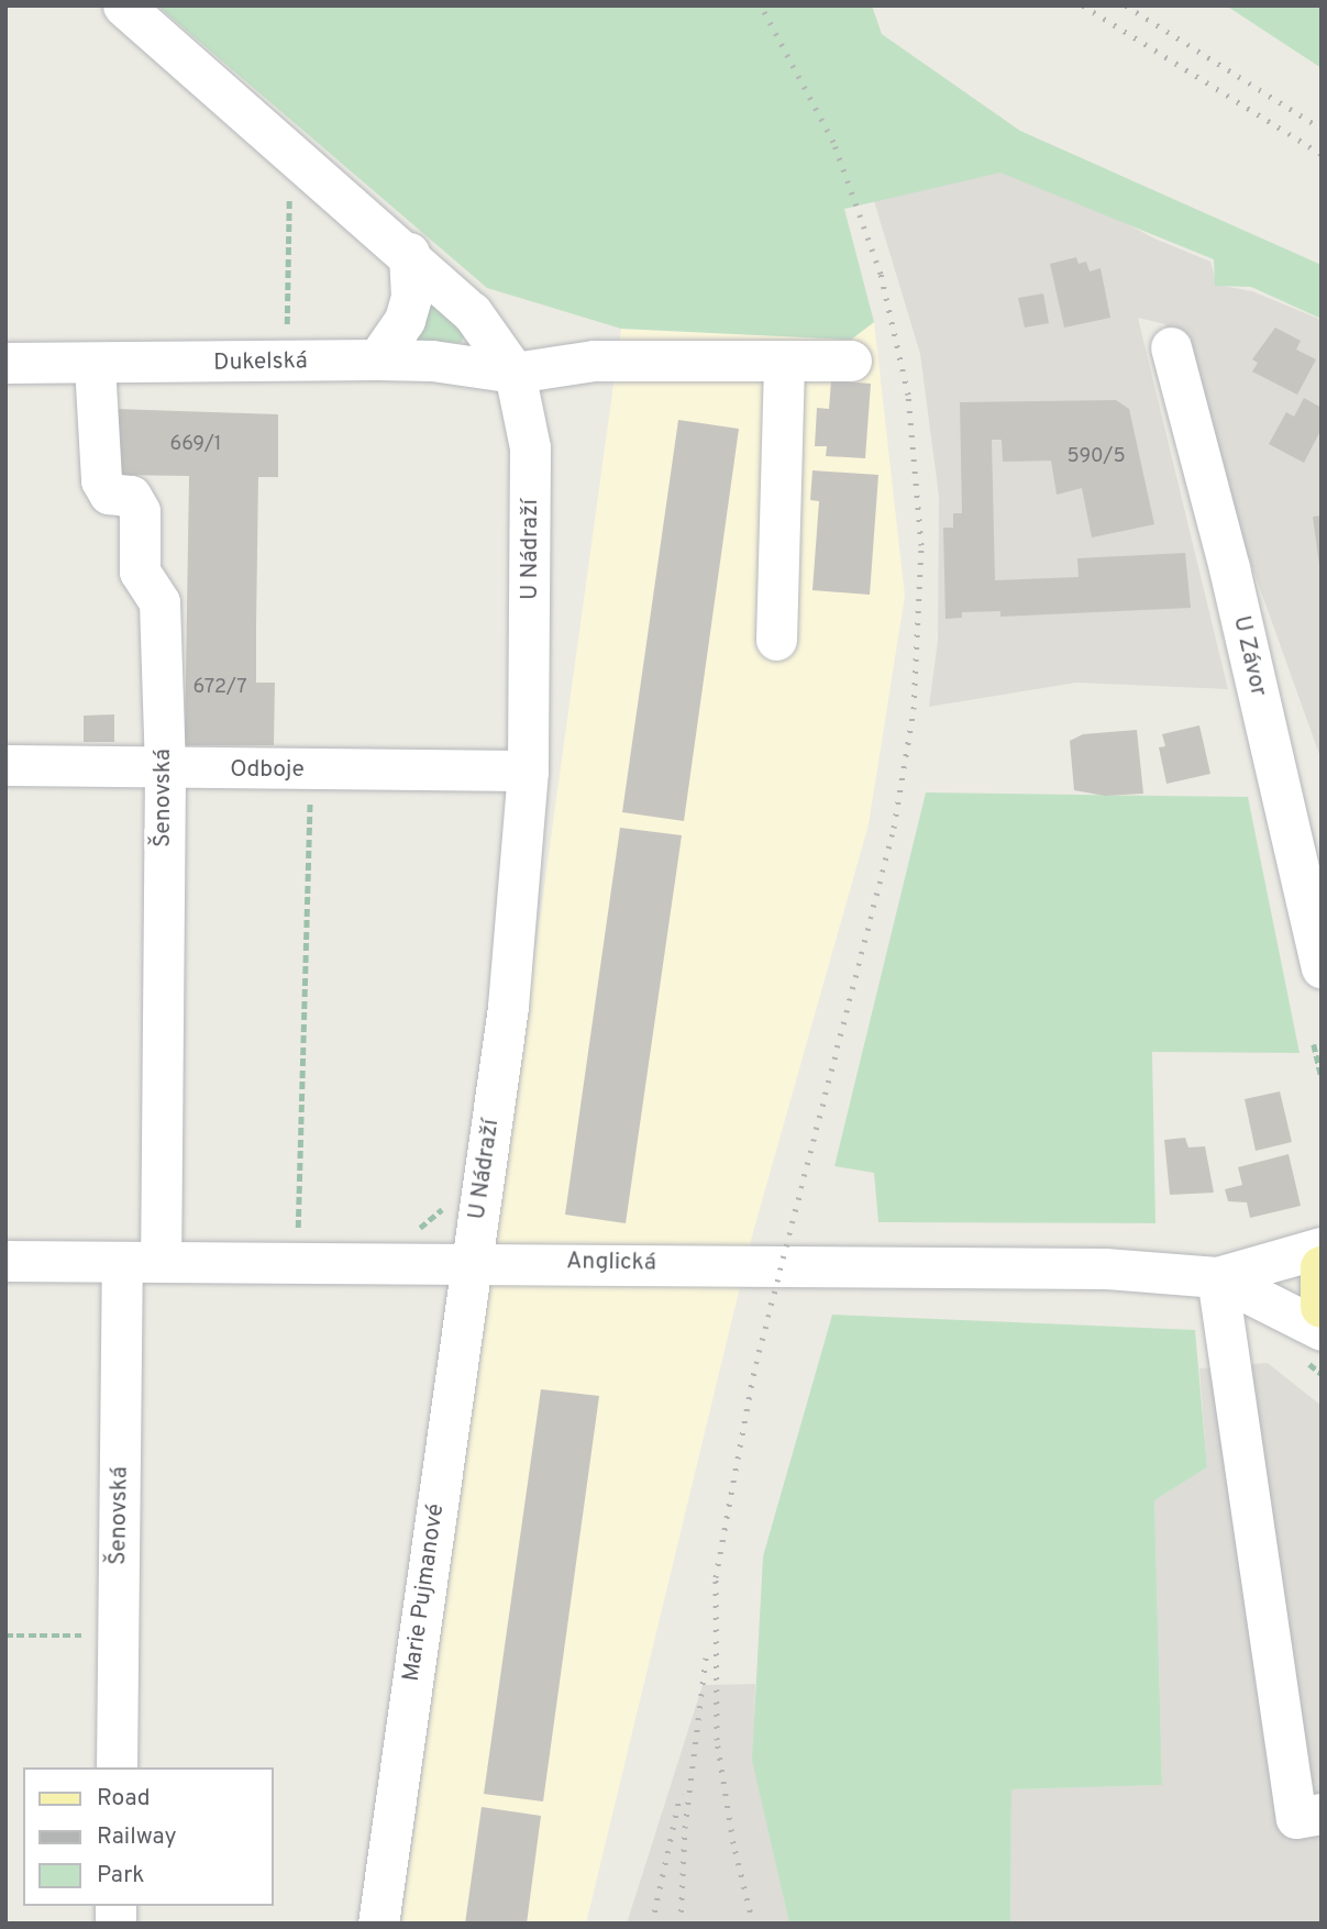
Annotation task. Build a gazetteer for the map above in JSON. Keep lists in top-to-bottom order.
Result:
{
  "streets": {
    "street": [
      "Dukelská",
      "U Nádraží",
      "U Závor",
      "Odboje",
      "Šenovská",
      "Anglická",
      "Marie Pujmanové"
    ]
  },
  "crossings": [
    ["Dukelská", "U Nádraží"],
    ["Dukelská", "Šenovská"],
    ["U Nádraží", "Odboje"],
    ["U Nádraží", "Anglická"],
    ["U Nádraží", "Marie Pujmanové"],
    ["Odboje", "Šenovská"],
    ["Šenovská", "Anglická"],
    ["Anglická", "Marie Pujmanové"]
  ],
  "house_numbers": ["669/1", "590/5", "672/7"],
  "legend": ["Road", "Railway", "Park"]
}
